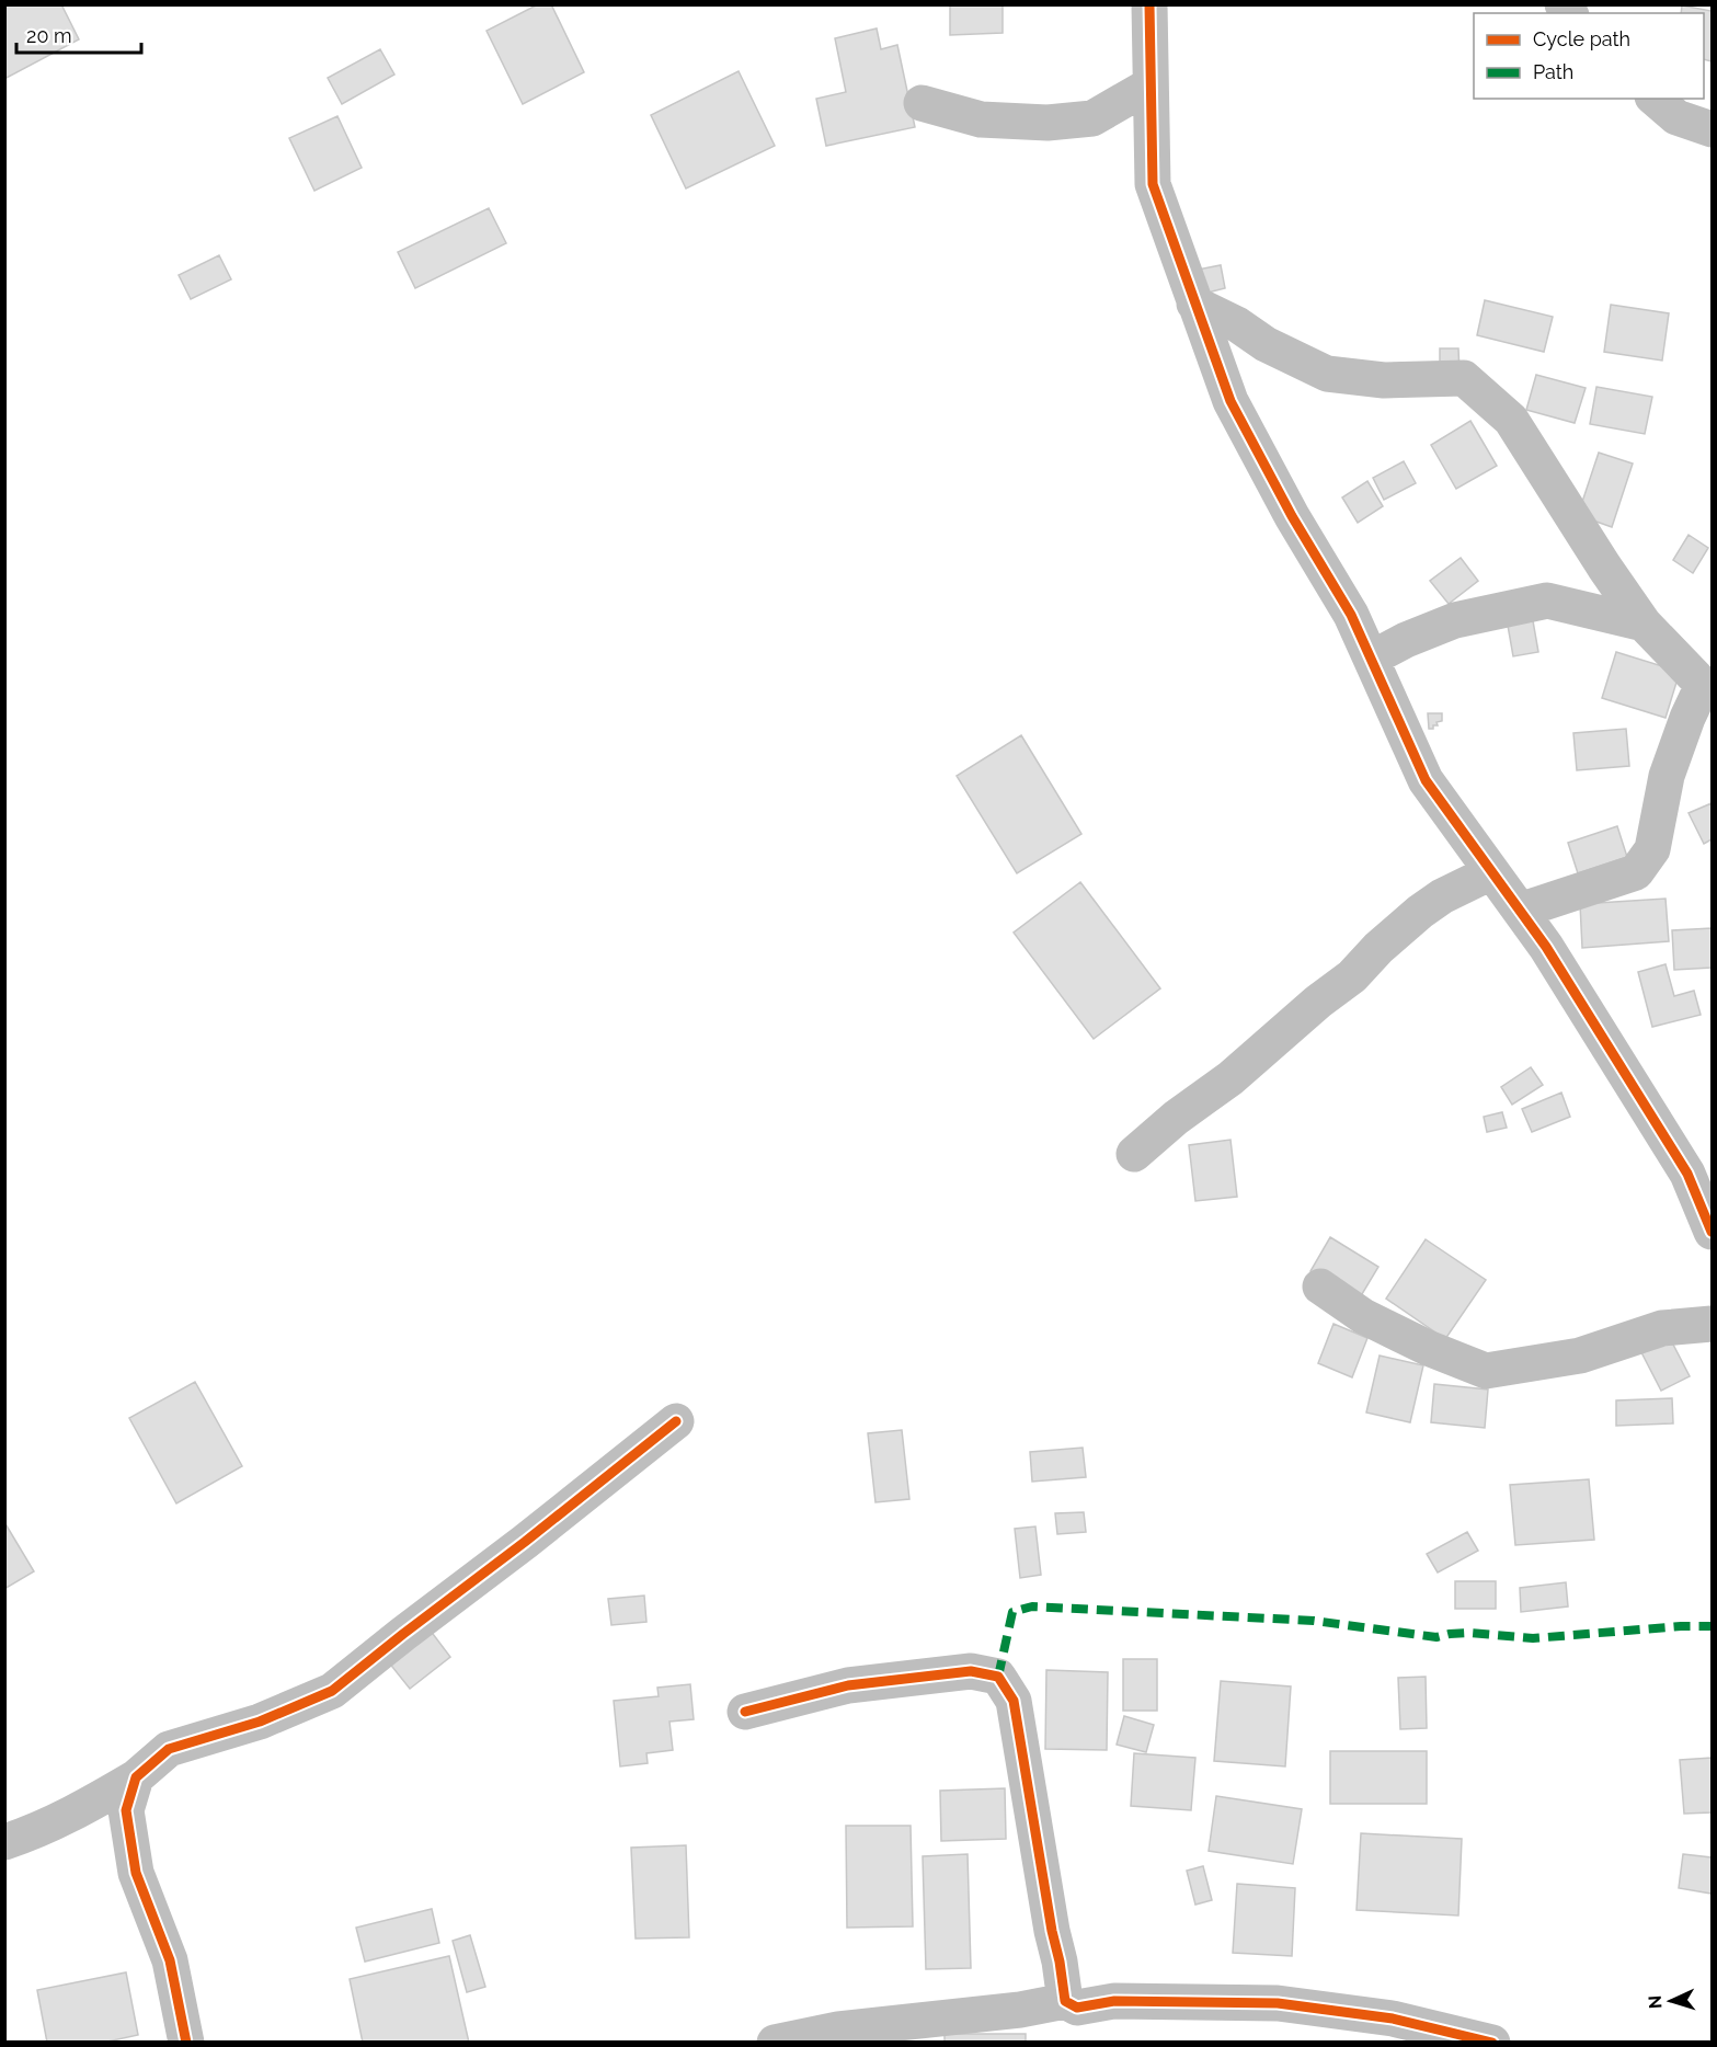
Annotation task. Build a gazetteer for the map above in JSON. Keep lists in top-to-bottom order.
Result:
{
  "legend": ["Cycle path", "Path"],
  "scale_bar": "20 m",
  "north": "left"
}
